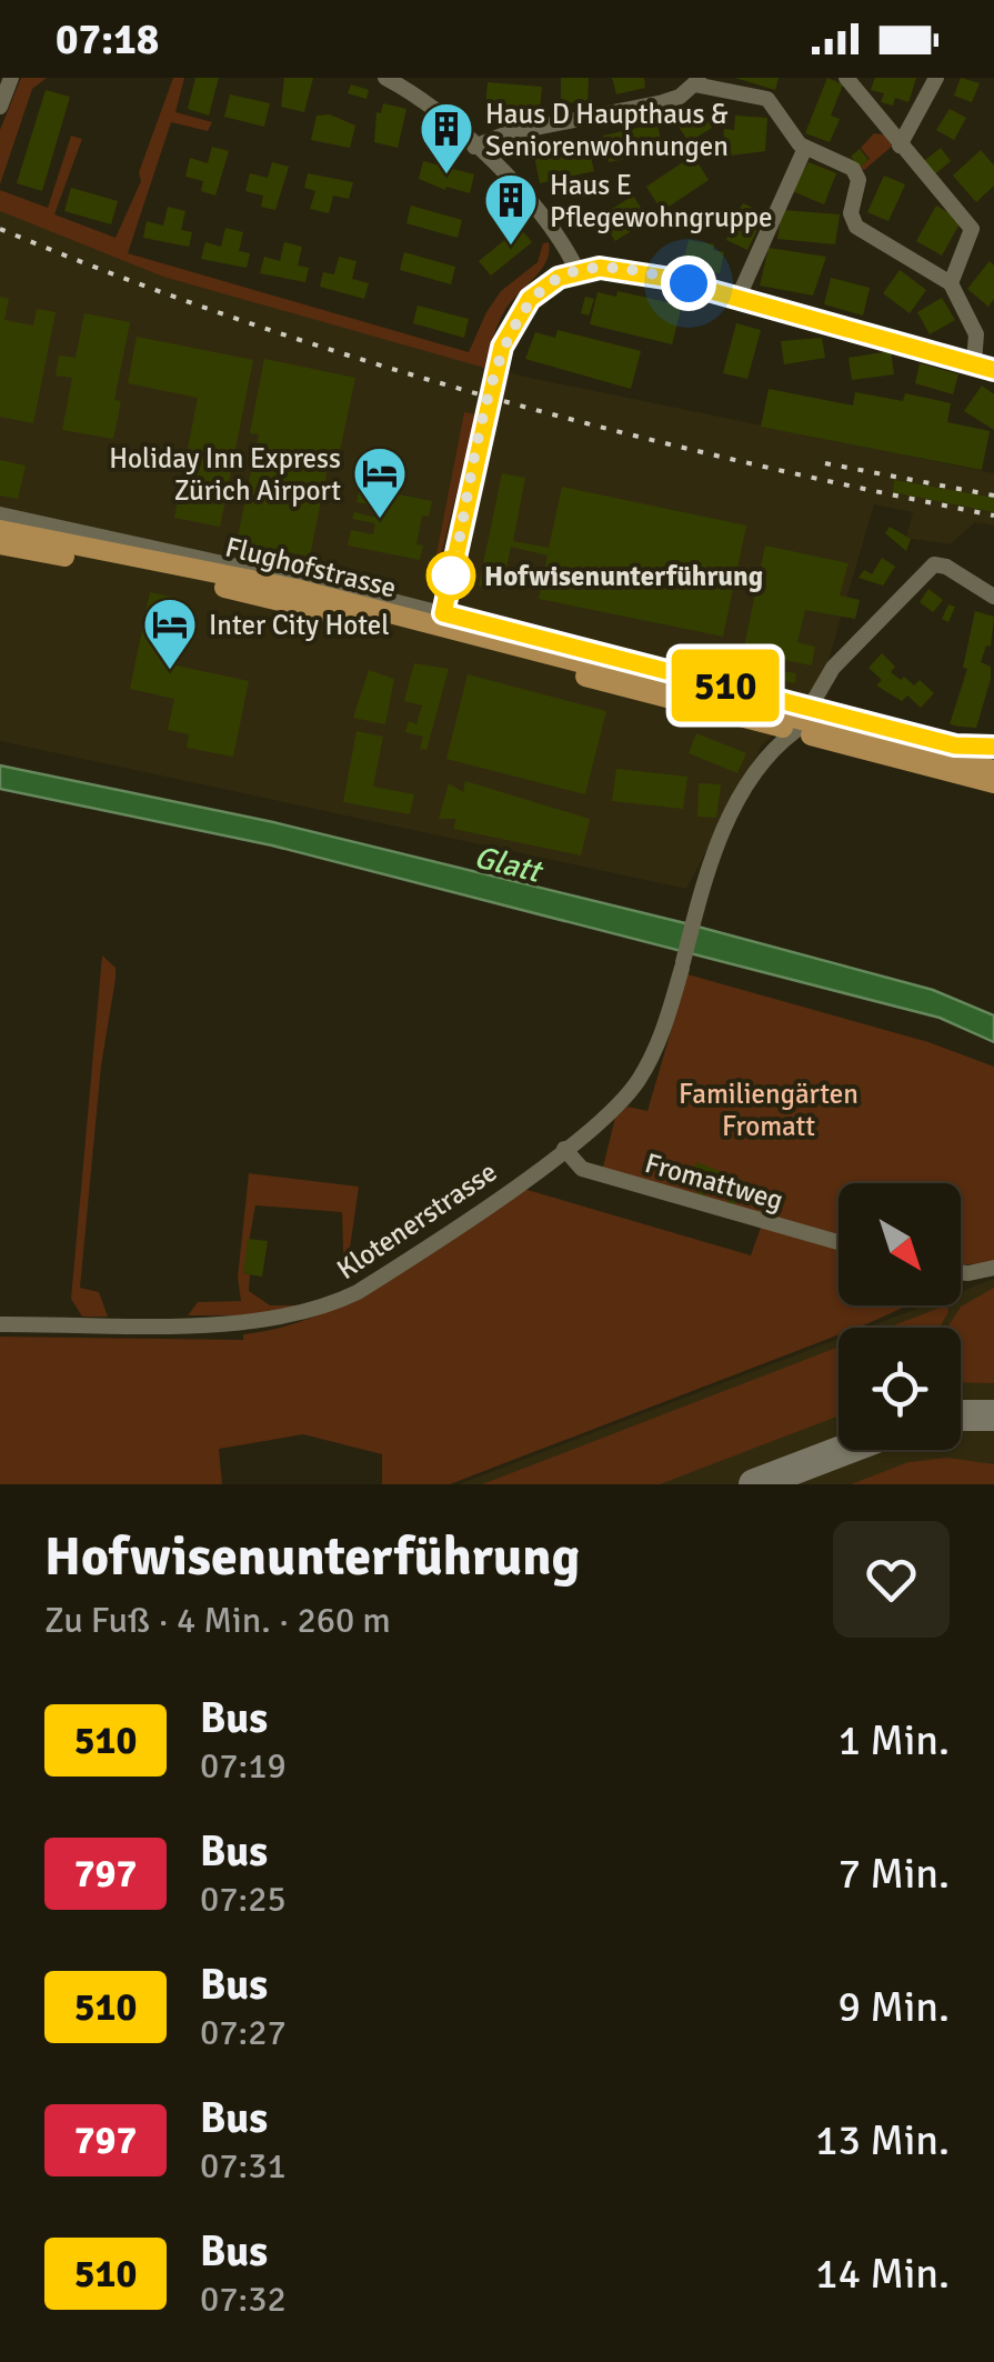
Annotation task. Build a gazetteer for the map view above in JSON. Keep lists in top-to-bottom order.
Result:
{
  "streets": {
    "main road": ["Flughofstrasse"],
    "street": ["Fromattweg", "Klotenerstrasse"]
  },
  "crossings": [
    ["Flughofstrasse", "Klotenerstrasse"],
    ["Fromattweg", "Klotenerstrasse"]
  ],
  "water": ["Glatt"],
  "parks": ["Familiengärten Fromatt"],
  "places": {
    "building": ["Haus D Haupthaus & Seniorenwohnungen", "Haus E Pflegewohngruppe"],
    "hotel": ["Holiday Inn Express Zürich Airport", "Inter City Hotel"],
    "other": ["Hofwisenunterführung"]
  },
  "lines": ["bus line 510"],
  "north": "bottom right",
  "page": {
    "status": "07:18",
    "on_map": "510",
    "heading": ["Hofwisenunterführung", "Zu Fuß · 4 Min. · 260 m"],
    "list": [
      {
        "mark": "510",
        "name": "Bus",
        "note": "07:19",
        "value": "1 Min."
      },
      {
        "mark": "797",
        "name": "Bus",
        "note": "07:25",
        "value": "7 Min."
      },
      {
        "mark": "510",
        "name": "Bus",
        "note": "07:27",
        "value": "9 Min."
      },
      {
        "mark": "797",
        "name": "Bus",
        "note": "07:31",
        "value": "13 Min."
      },
      {
        "mark": "510",
        "name": "Bus",
        "note": "07:32",
        "value": "14 Min."
      }
    ]
  }
}
